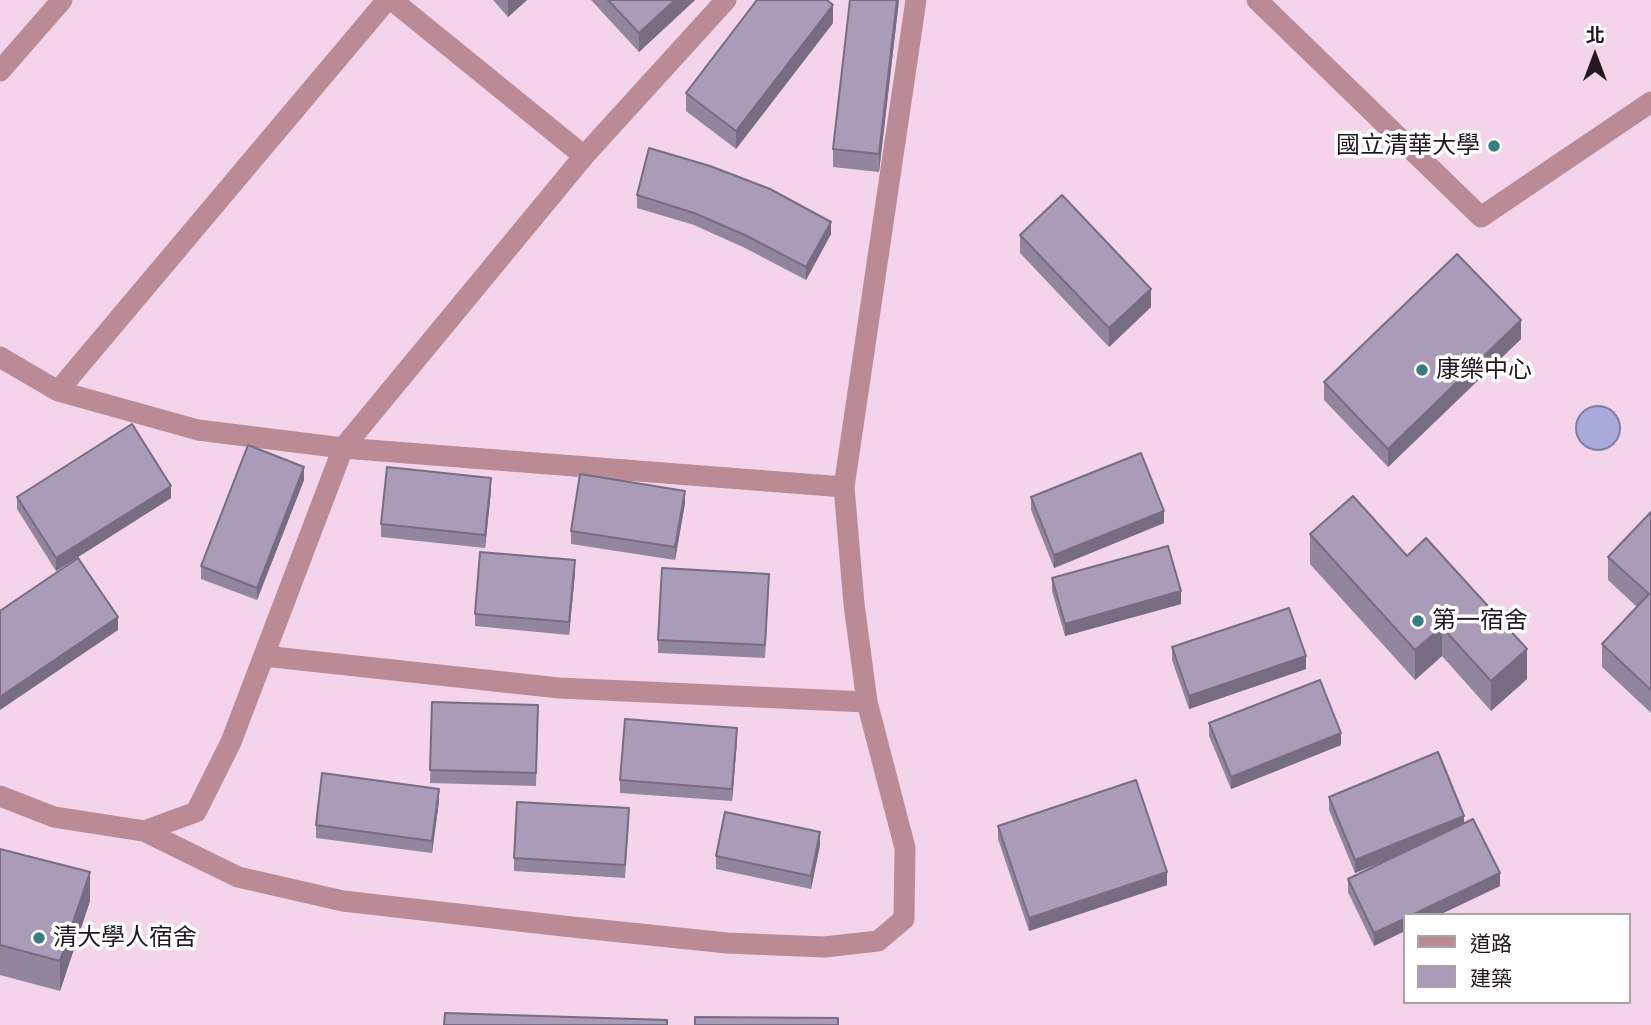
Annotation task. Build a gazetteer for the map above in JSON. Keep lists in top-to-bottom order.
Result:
{
  "places": [
    "國立清華大學",
    "康樂中心",
    "第一宿舍",
    "清大學人宿舍"
  ],
  "legend": ["道路", "建築"],
  "north": "top"
}
